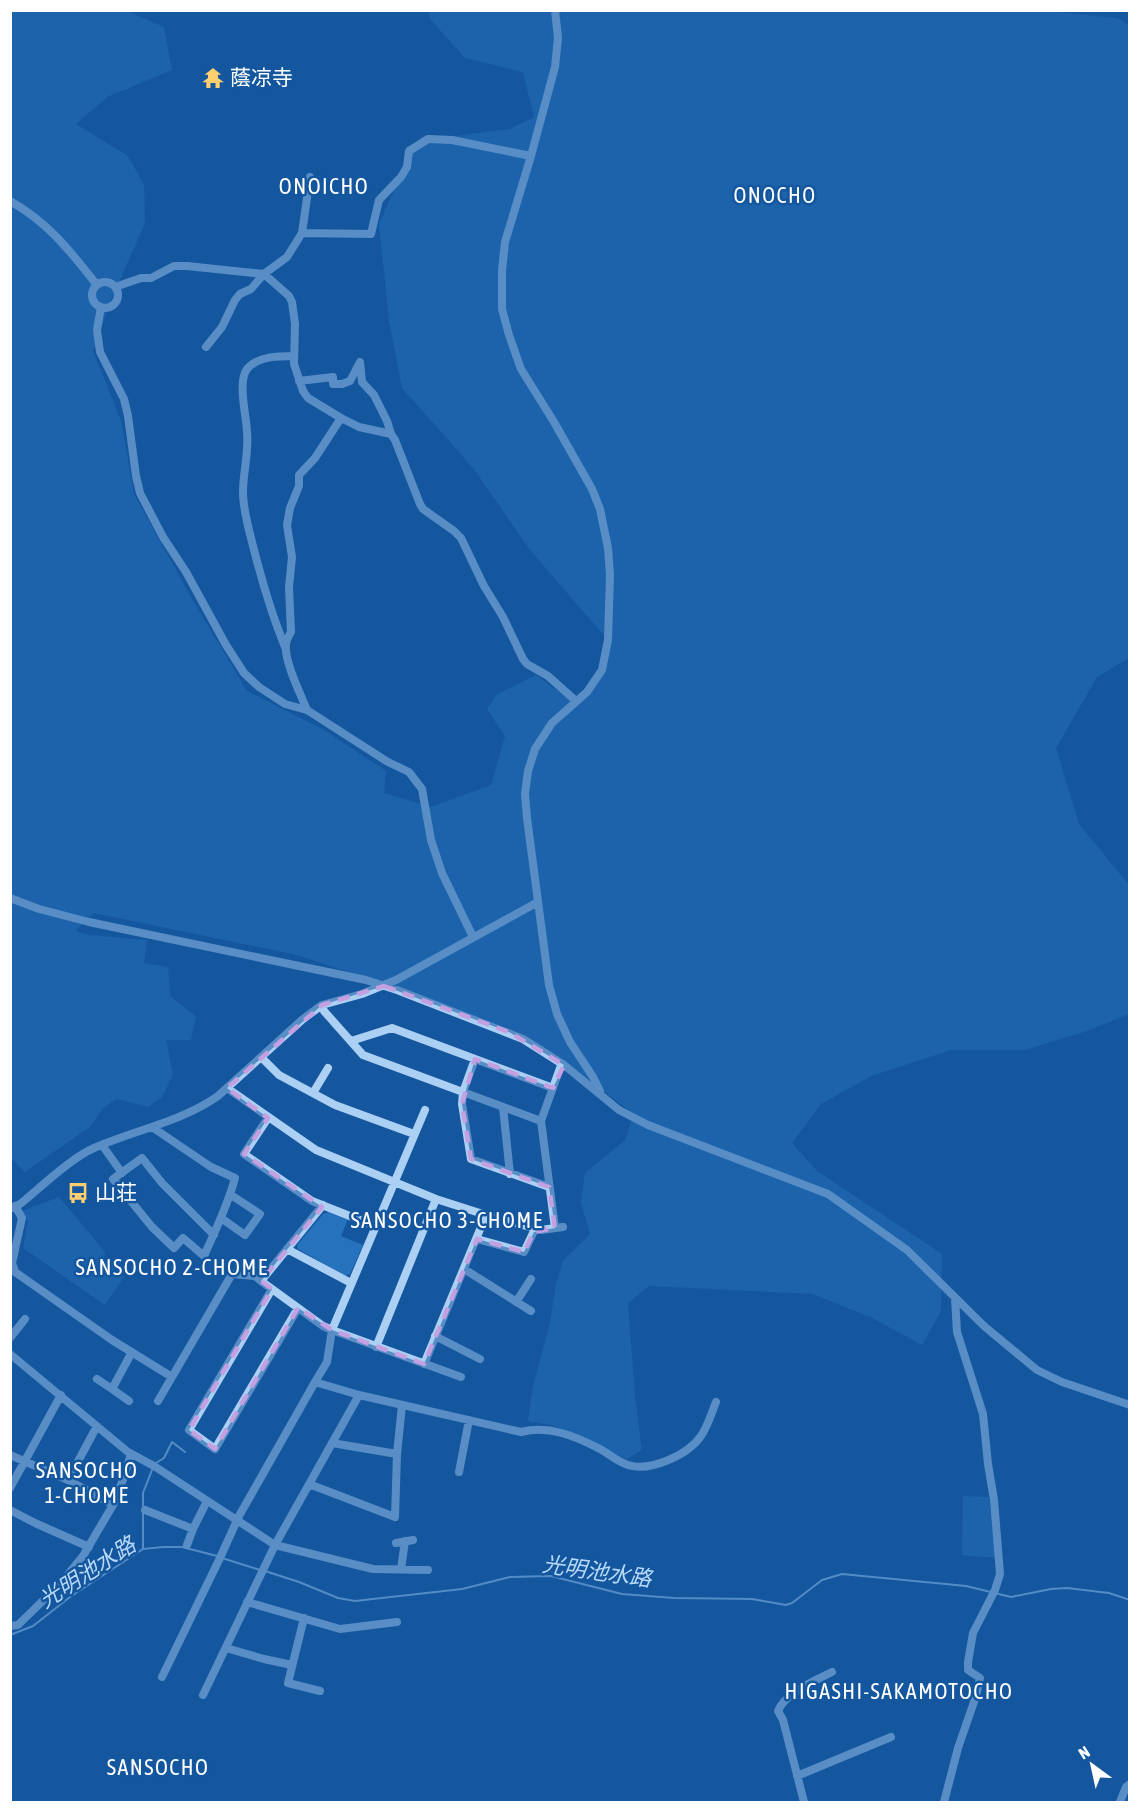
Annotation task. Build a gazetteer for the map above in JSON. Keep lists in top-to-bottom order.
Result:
{
  "districts": [
    "ONOICHO",
    "ONOCHO",
    "SANSOCHO 3-CHOME",
    "SANSOCHO 2-CHOME",
    "SANSOCHO 1-CHOME",
    "HIGASHI-SAKAMOTOCHO",
    "SANSOCHO"
  ],
  "water": ["光明池水路"],
  "places": {
    "temple": ["蔭凉寺"],
    "bus stop": ["山荘"]
  },
  "north": "top left"
}
